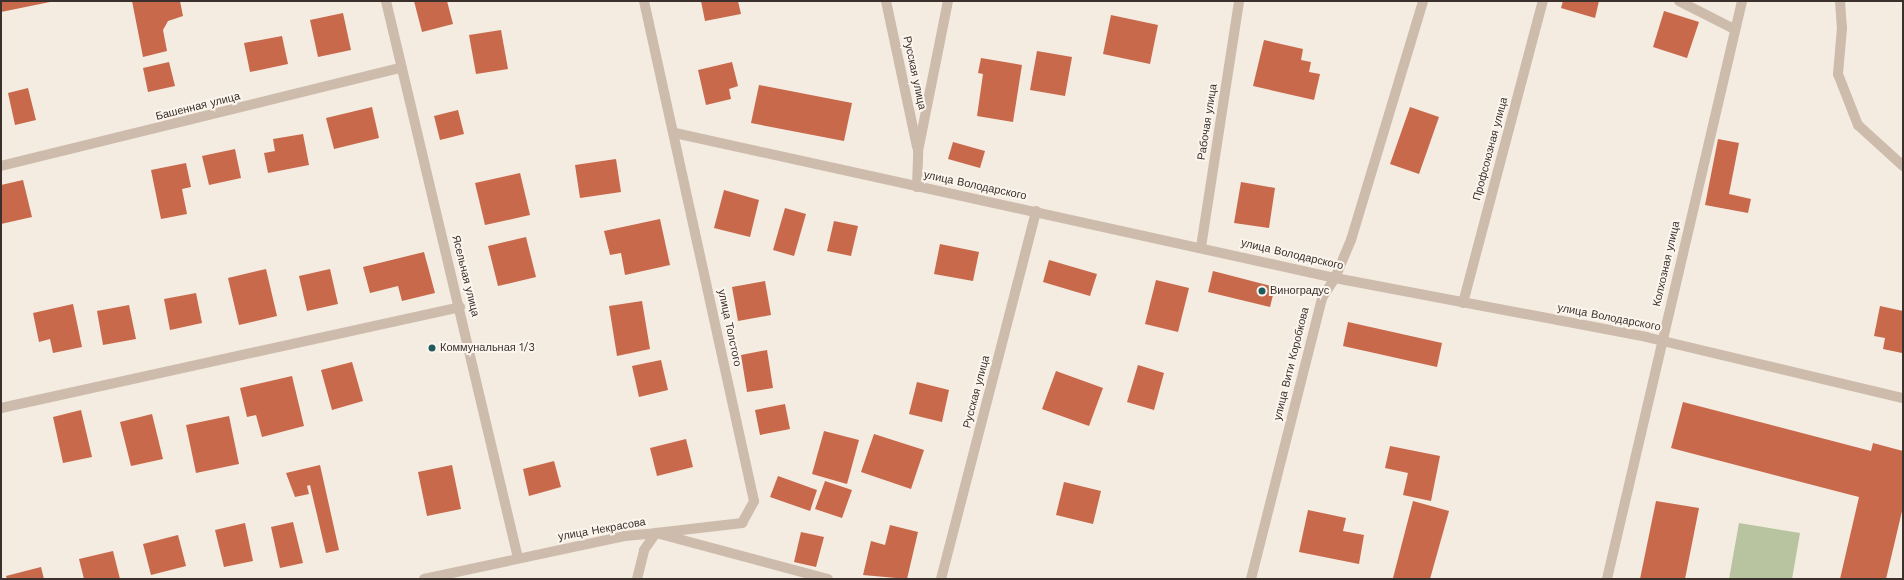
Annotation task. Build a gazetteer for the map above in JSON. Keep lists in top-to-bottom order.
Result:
{
  "streets": {
    "street": [
      "Русская улица",
      "Башенная улица",
      "Рабочая улица",
      "Профсоюзная улица",
      "улица Володарского",
      "Колхозная улица",
      "Ясельная улица",
      "улица Толстого",
      "улица Вити Коробкова",
      "улица Некрасова"
    ]
  },
  "crossings": [
    ["Русская улица", "улица Володарского"],
    ["Башенная улица", "Ясельная улица"],
    ["Рабочая улица", "улица Володарского"],
    ["Профсоюзная улица", "улица Володарского"],
    ["улица Володарского", "Колхозная улица"],
    ["улица Володарского", "улица Толстого"],
    ["улица Володарского", "улица Вити Коробкова"],
    ["Ясельная улица", "улица Некрасова"],
    ["улица Толстого", "улица Некрасова"]
  ],
  "places": ["Виноградус", "Коммунальная 1/3"]
}
